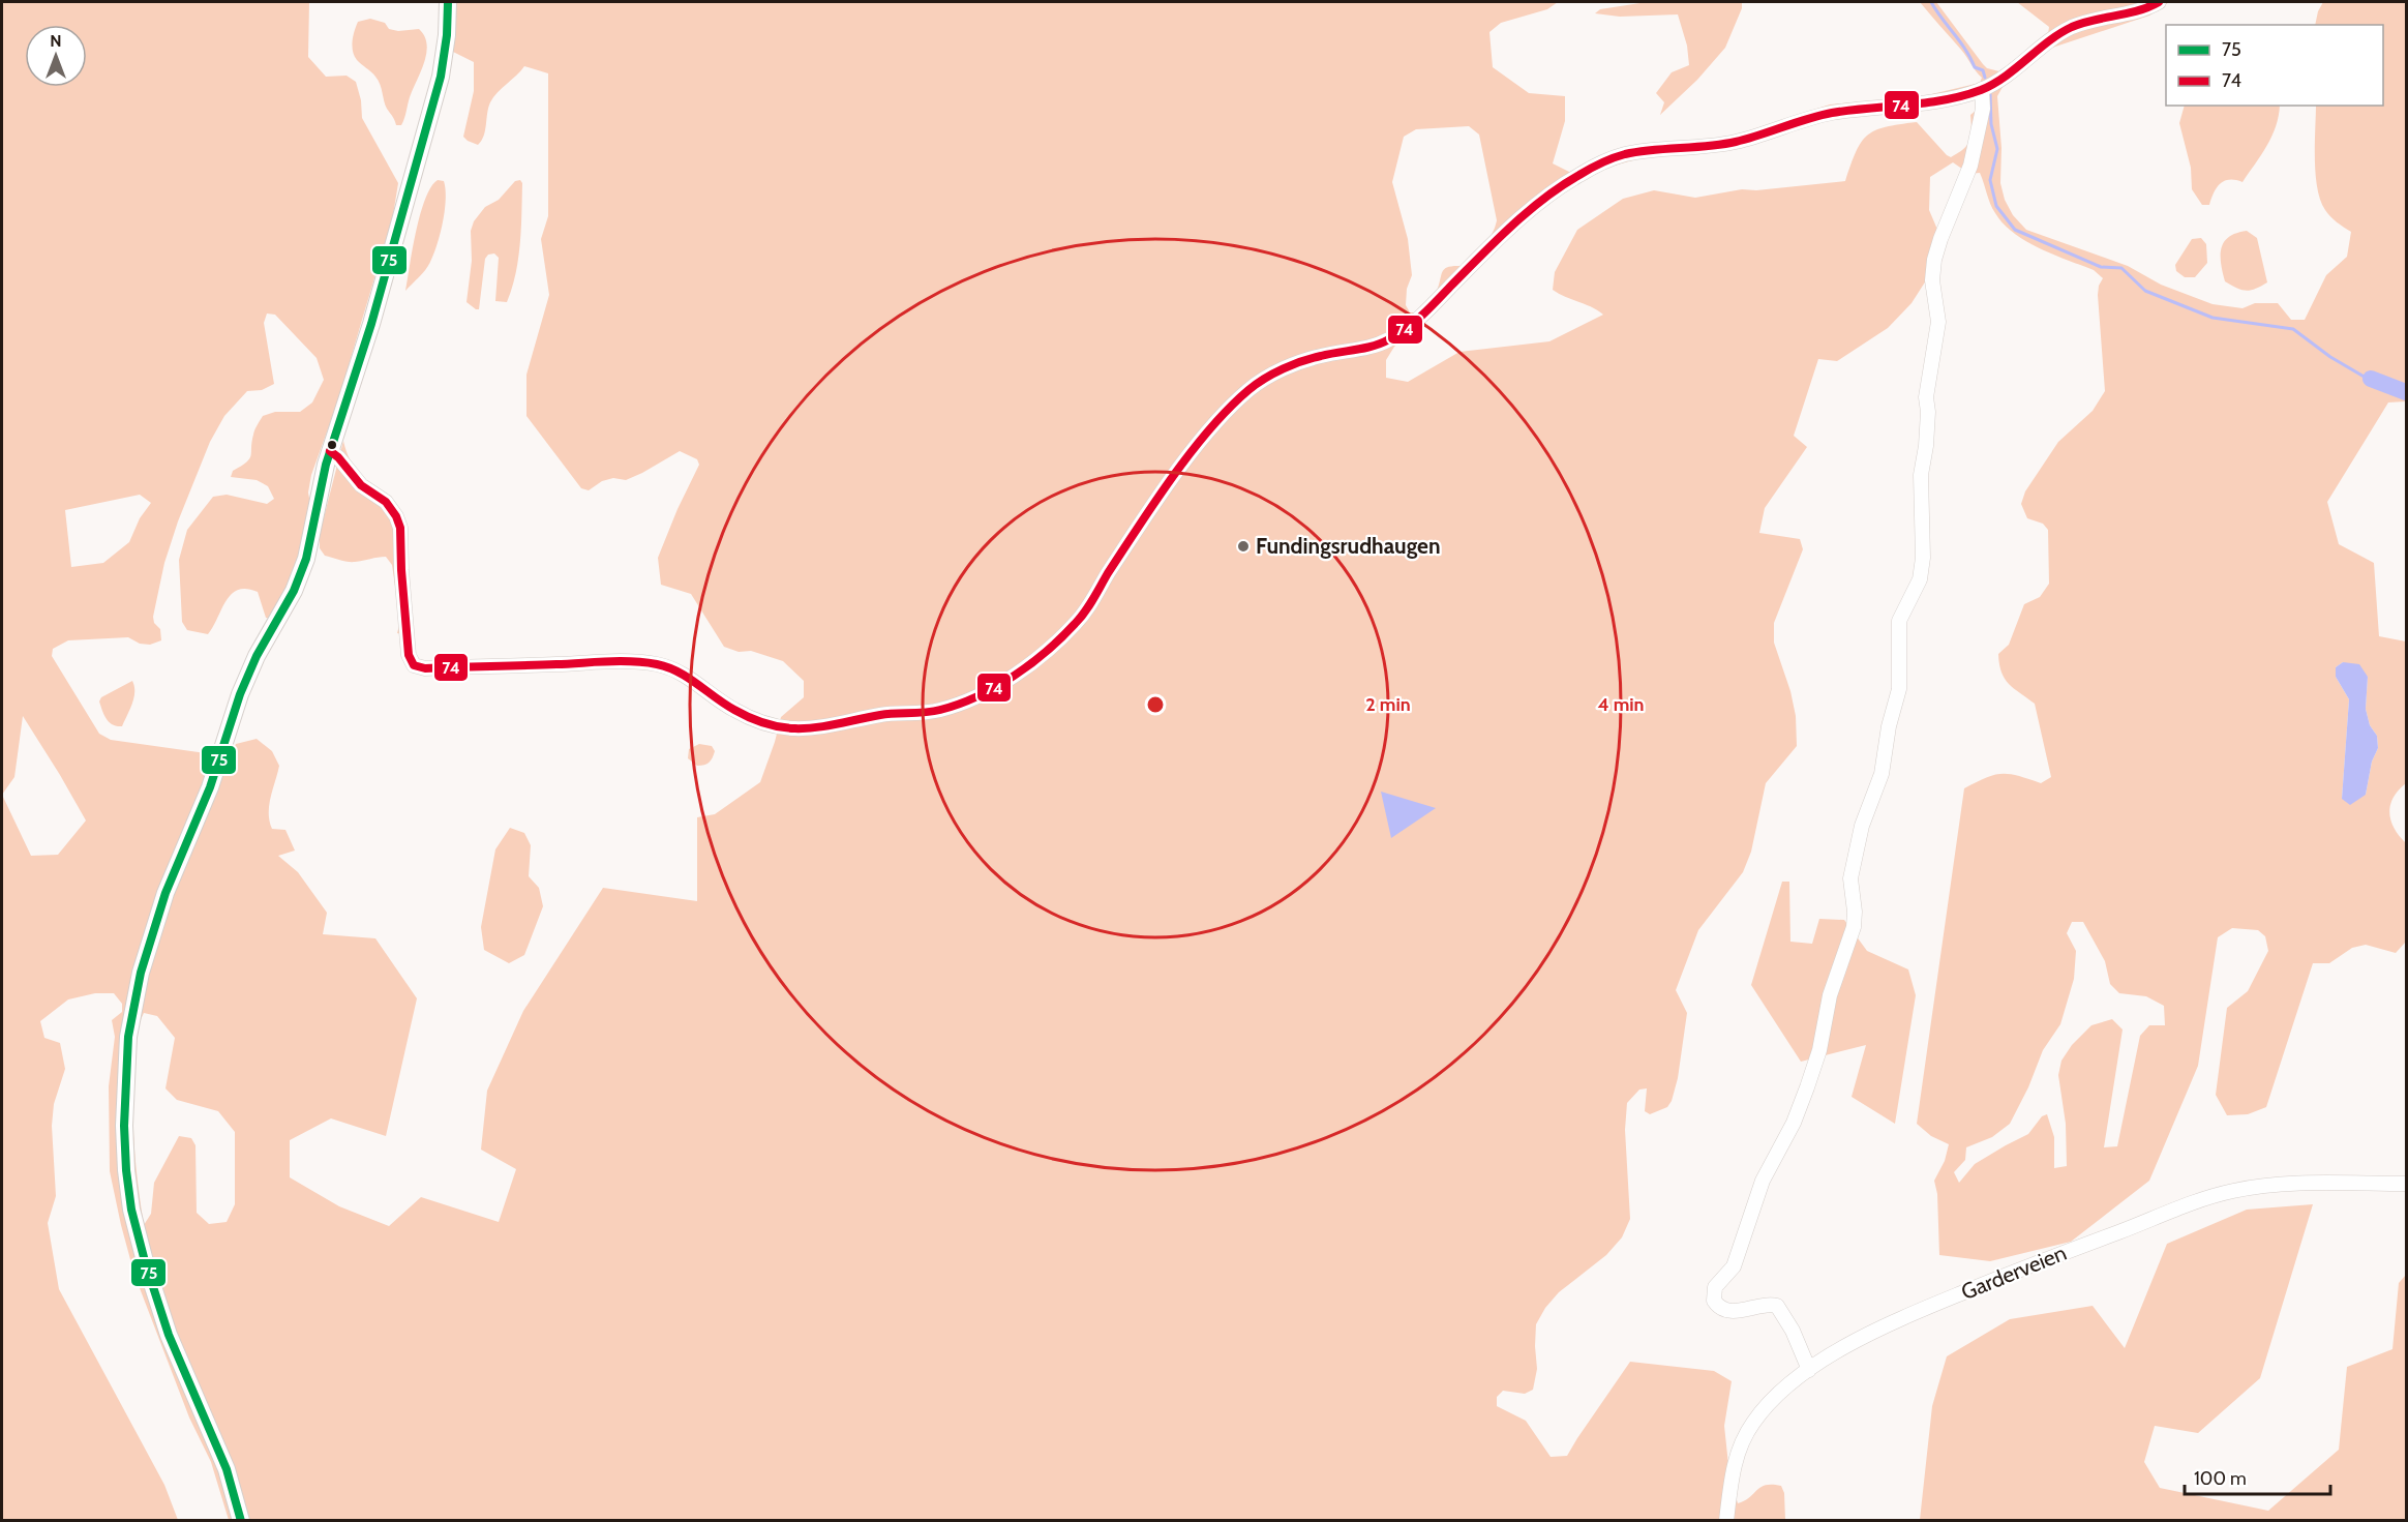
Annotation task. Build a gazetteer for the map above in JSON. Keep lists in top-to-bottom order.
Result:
{
  "streets": {
    "street": ["Garderveien"]
  },
  "places": ["Fundingsrudhaugen"],
  "lines": ["transit line 75", "transit line 74"],
  "legend": ["75", "74"],
  "scale_bar": "100 m",
  "north": "top",
  "rings": ["2 min", "4 min"]
}
